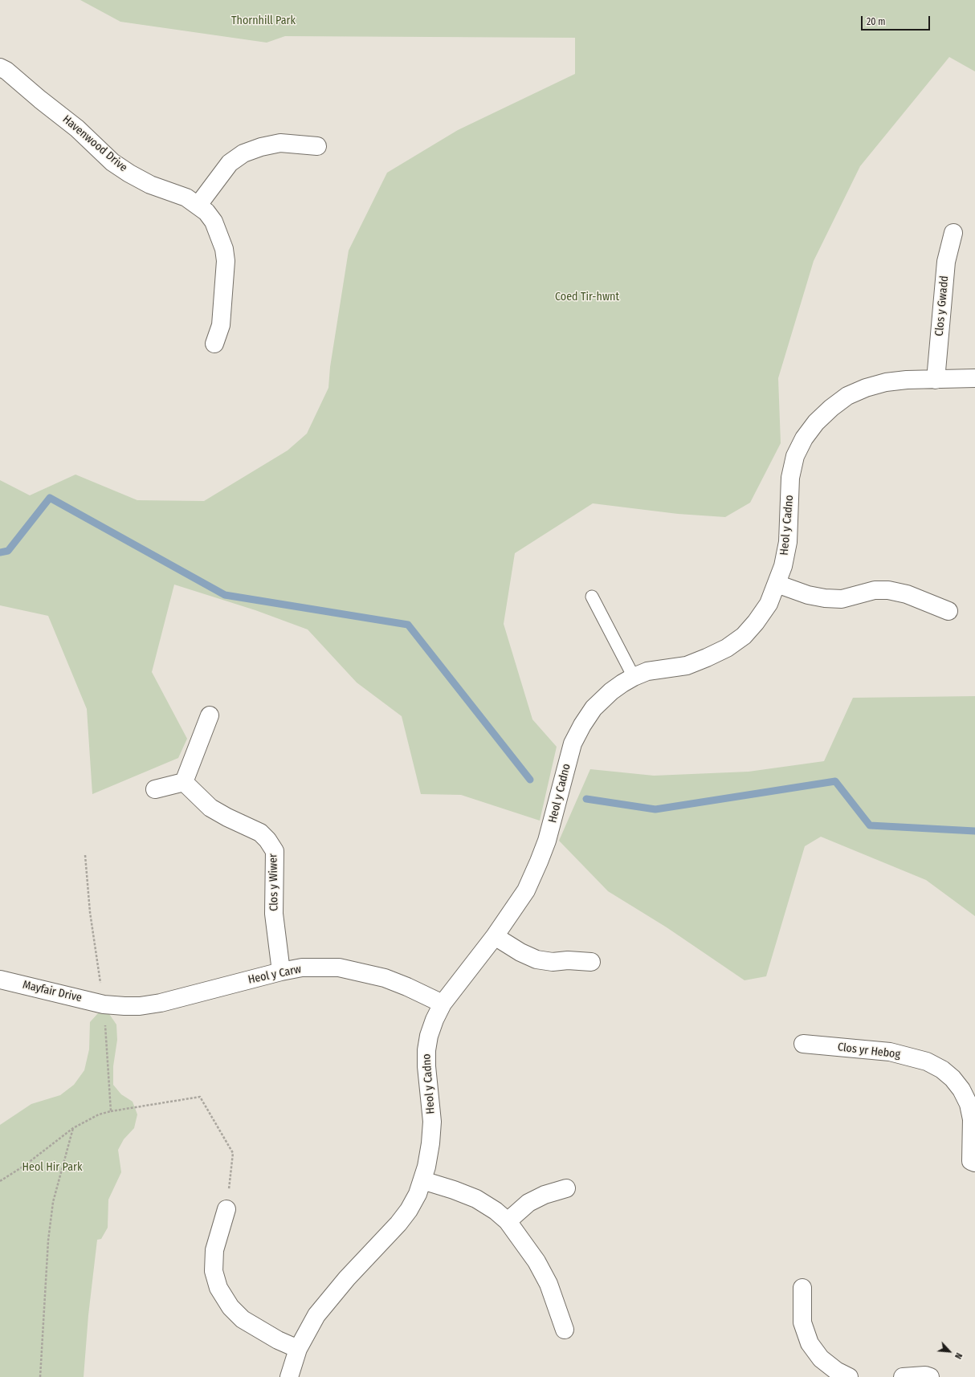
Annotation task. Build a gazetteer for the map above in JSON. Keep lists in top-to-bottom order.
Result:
{
  "streets": {
    "street": [
      "Havenwood Drive",
      "Clos y Gwadd",
      "Heol y Cadno",
      "Clos y Wiwer",
      "Heol y Carw",
      "Mayfair Drive",
      "Clos yr Hebog"
    ]
  },
  "crossings": [
    ["Clos y Gwadd", "Heol y Cadno"],
    ["Heol y Cadno", "Heol y Carw"],
    ["Clos y Wiwer", "Heol y Carw"],
    ["Heol y Carw", "Mayfair Drive"]
  ],
  "parks": ["Thornhill Park", "Coed Tir-hwnt", "Heol Hir Park"],
  "scale_bar": "20 m",
  "north": "bottom right"
}
